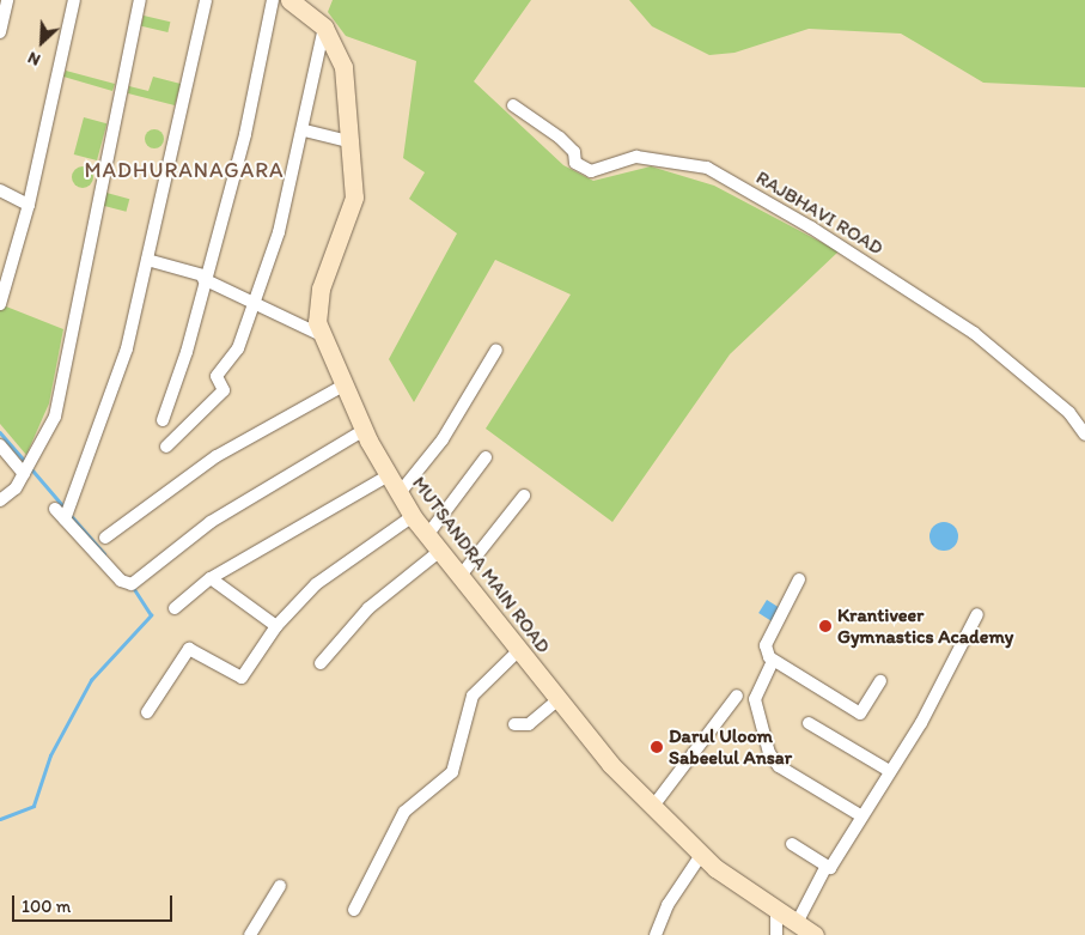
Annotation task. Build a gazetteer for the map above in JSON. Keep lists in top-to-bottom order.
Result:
{
  "streets": {
    "street": ["RAJBHAVI ROAD", "MUTSANDRA MAIN ROAD"]
  },
  "districts": ["MADHURANAGARA"],
  "places": ["Krantiveer Gymnastics Academy", "Darul Uloom Sabeelul Ansar"],
  "scale_bar": "100 m",
  "north": "bottom left"
}
